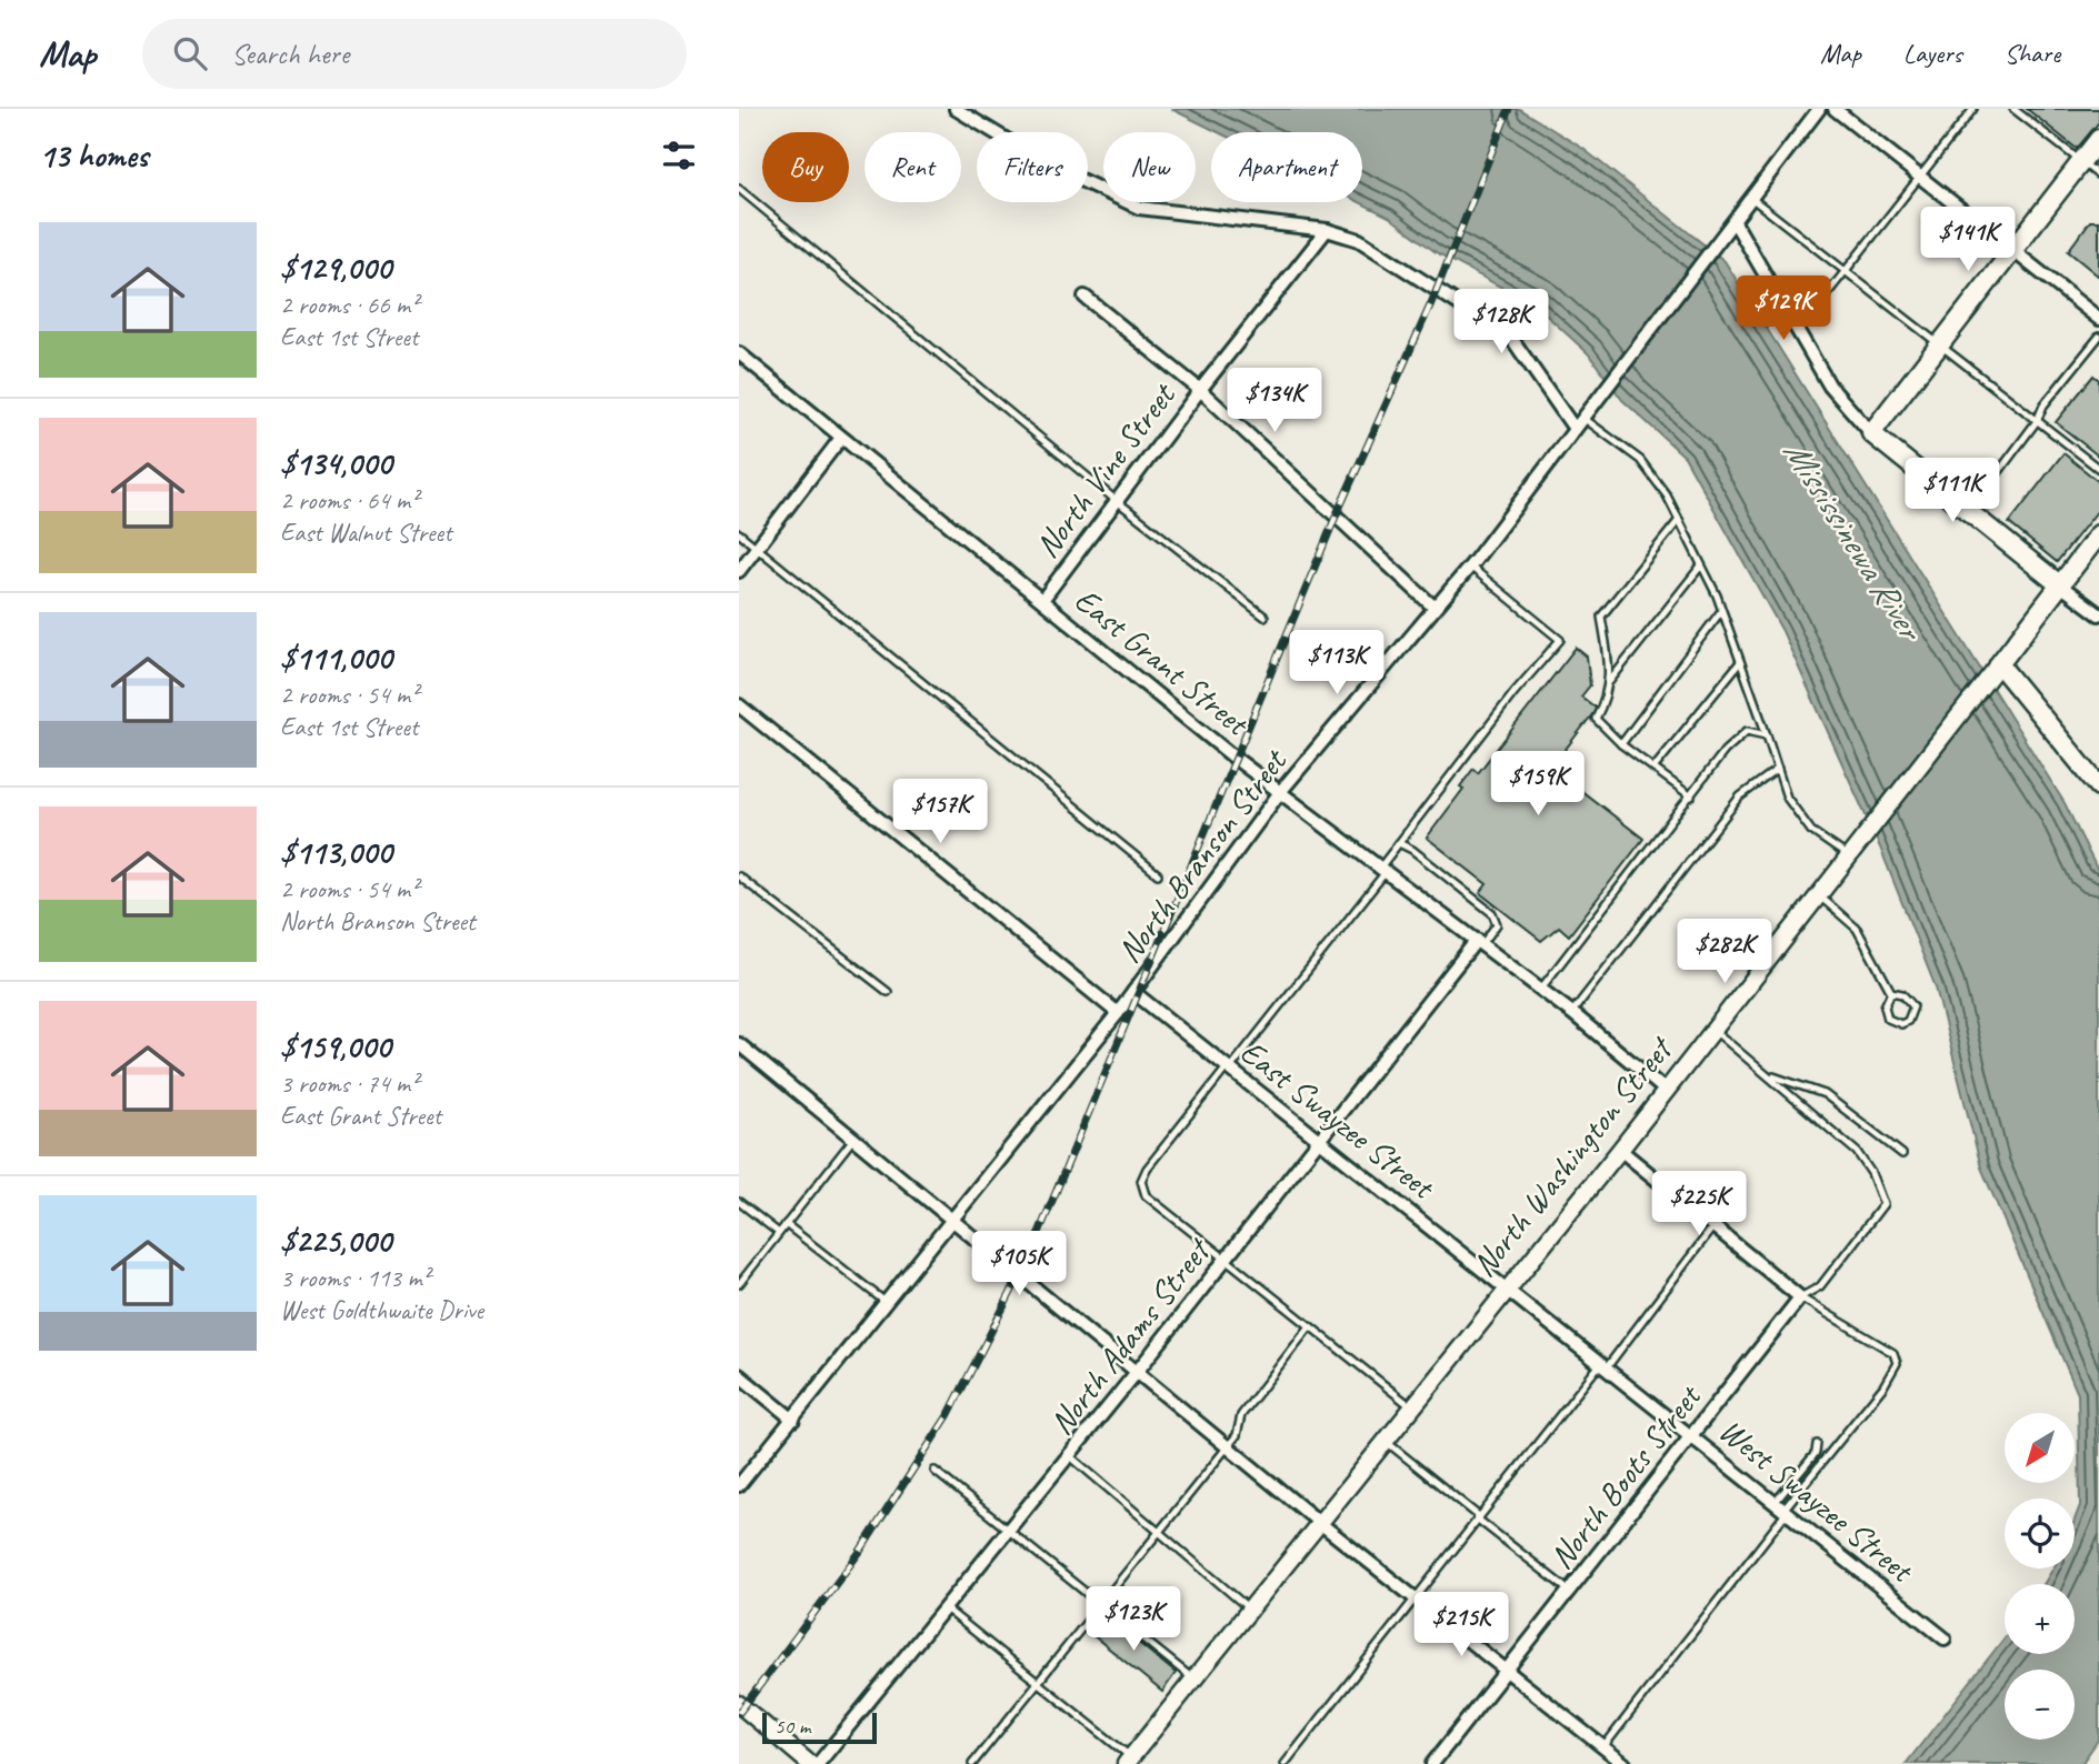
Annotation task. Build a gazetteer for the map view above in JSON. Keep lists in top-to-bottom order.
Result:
{
  "streets": {
    "main road": ["North Washington Street"],
    "street": [
      "North Vine Street",
      "East Grant Street",
      "North Branson Street",
      "East Swayzee Street",
      "North Adams Street",
      "North Boots Street",
      "West Swayzee Street"
    ]
  },
  "crossings": [
    ["North Vine Street", "East Grant Street"],
    ["East Grant Street", "North Branson Street"],
    ["East Grant Street", "North Washington Street"],
    ["East Grant Street", "North Adams Street"],
    ["North Branson Street", "East Swayzee Street"],
    ["East Swayzee Street", "North Washington Street"],
    ["East Swayzee Street", "North Adams Street"],
    ["East Swayzee Street", "West Swayzee Street"],
    ["North Washington Street", "West Swayzee Street"],
    ["North Boots Street", "West Swayzee Street"]
  ],
  "water": ["Mississinewa River"],
  "scale_bar": "50 m",
  "north": "bottom left",
  "page": {
    "header": "Map",
    "search": "Search here",
    "nav": ["Map", "Layers", "Share"],
    "heading": "13 homes",
    "chip": [
      "Buy",
      "Rent",
      "Filters",
      "New",
      "Apartment"
    ],
    "list": [
      {
        "name": "$129,000",
        "note": "2 rooms · 66 m² · East 1st Street"
      },
      {
        "name": "$134,000",
        "note": "2 rooms · 64 m² · East Walnut Street"
      },
      {
        "name": "$111,000",
        "note": "2 rooms · 54 m² · East 1st Street"
      },
      {
        "name": "$113,000",
        "note": "2 rooms · 54 m² · North Branson Street"
      },
      {
        "name": "$159,000",
        "note": "3 rooms · 74 m² · East Grant Street"
      },
      {
        "name": "$225,000",
        "note": "3 rooms · 113 m² · West Goldthwaite Drive"
      }
    ],
    "price": [
      "$141K",
      "$129K",
      "$128K",
      "$134K",
      "$111K",
      "$113K",
      "$159K",
      "$157K",
      "$282K",
      "$225K",
      "$105K",
      "$123K",
      "$215K"
    ],
    "map_buttons": ["+", "−"],
    "scale": "50 m"
  }
}
